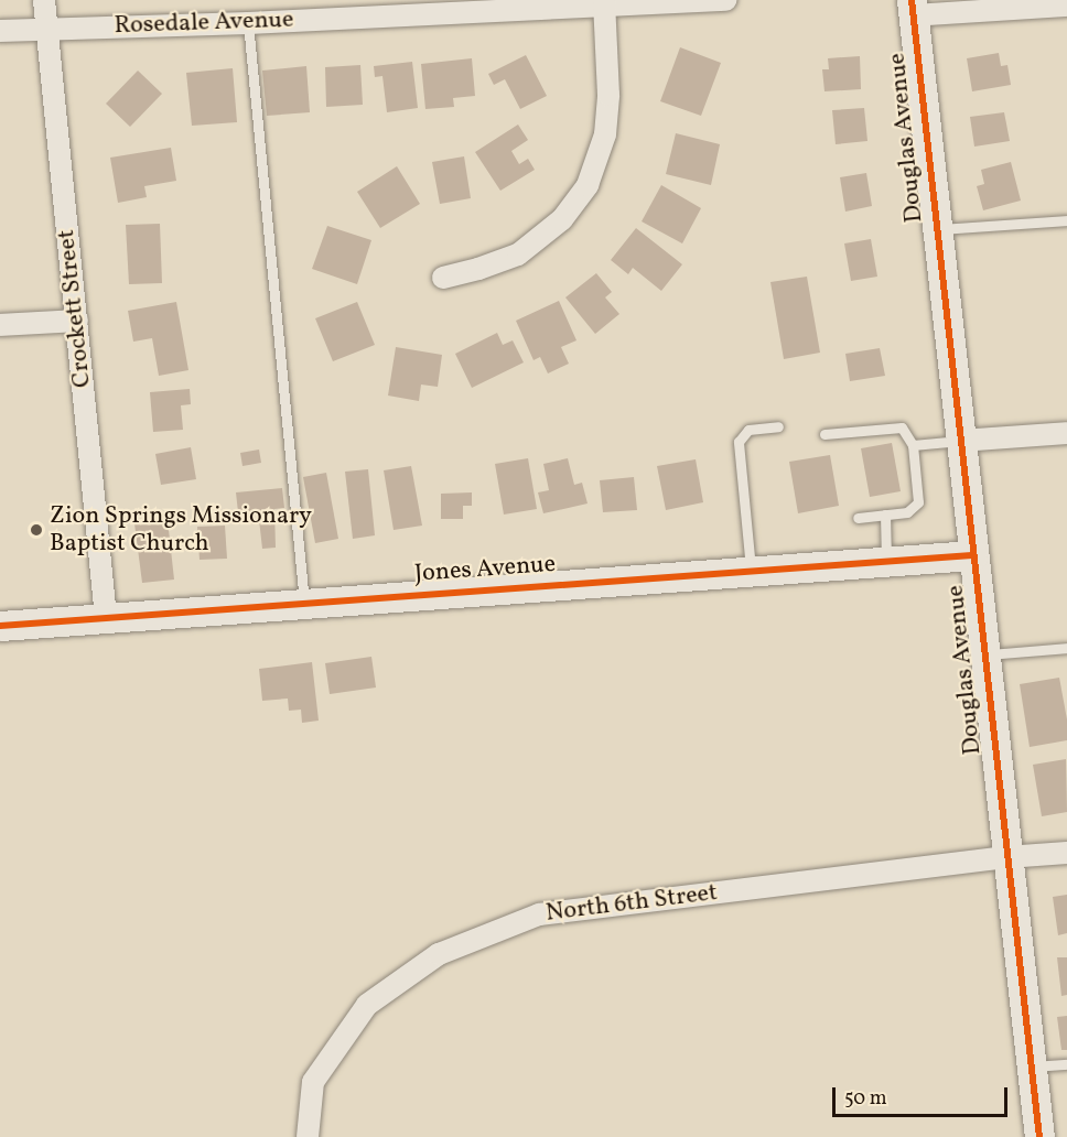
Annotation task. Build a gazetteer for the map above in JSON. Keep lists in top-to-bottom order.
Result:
{
  "streets": {
    "main road": ["Douglas Avenue", "Jones Avenue"],
    "street": ["Rosedale Avenue", "Crockett Street", "North 6th Street"]
  },
  "crossings": [
    ["Rosedale Avenue", "Crockett Street"],
    ["Douglas Avenue", "Jones Avenue"],
    ["Douglas Avenue", "North 6th Street"],
    ["Crockett Street", "Jones Avenue"]
  ],
  "places": ["Zion Springs Missionary Baptist Church"],
  "scale_bar": "50 m"
}
